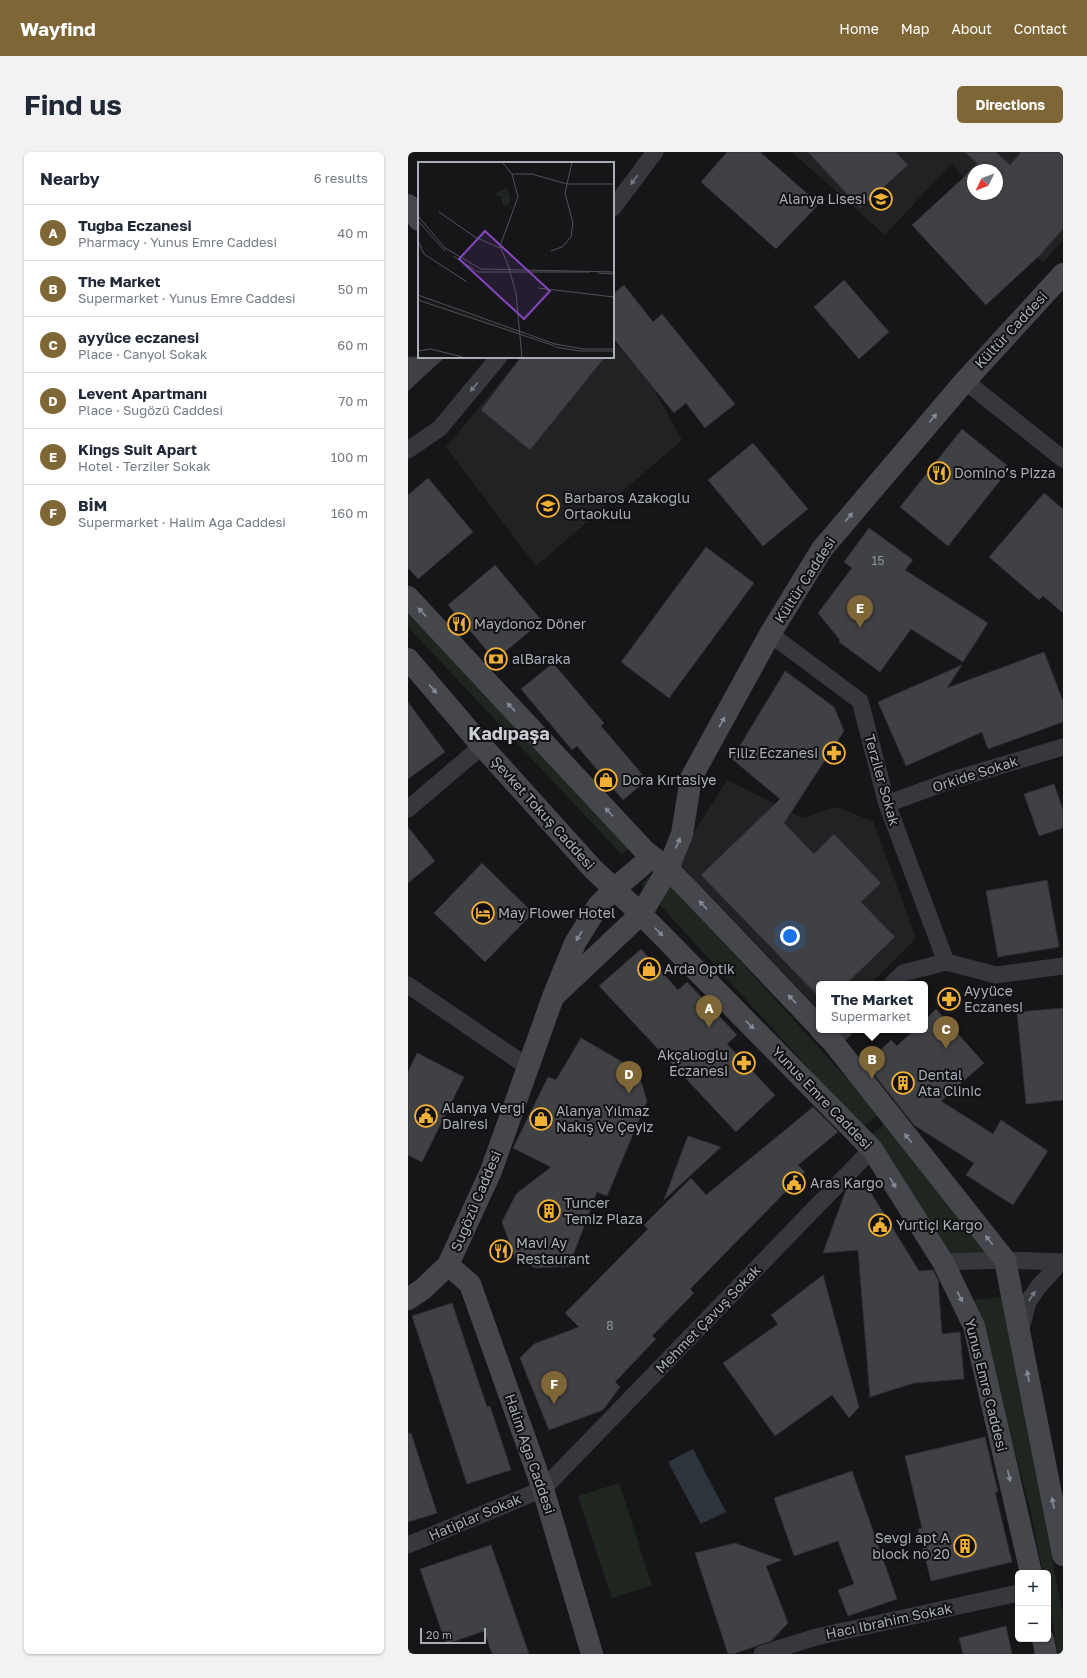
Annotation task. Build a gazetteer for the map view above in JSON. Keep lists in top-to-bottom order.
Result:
{
  "streets": {
    "main road": [
      "Kültür Caddesi",
      "Şevket Tokuş Caddesi",
      "Yunus Emre Caddesi",
      "Sugözü Caddesi",
      "Halim Aga Caddesi"
    ],
    "street": [
      "Orkide Sokak",
      "Terziler Sokak",
      "Mehmet Çavuş Sokak",
      "Hatiplar Sokak",
      "Hacı Ibrahim Sokak"
    ]
  },
  "crossings": [
    ["Kültür Caddesi", "Terziler Sokak"],
    ["Kültür Caddesi", "Yunus Emre Caddesi"],
    ["Kültür Caddesi", "Sugözü Caddesi"],
    ["Orkide Sokak", "Terziler Sokak"],
    ["Şevket Tokuş Caddesi", "Yunus Emre Caddesi"],
    ["Şevket Tokuş Caddesi", "Sugözü Caddesi"],
    ["Yunus Emre Caddesi", "Sugözü Caddesi"],
    ["Yunus Emre Caddesi", "Mehmet Çavuş Sokak"],
    ["Sugözü Caddesi", "Halim Aga Caddesi"],
    ["Mehmet Çavuş Sokak", "Halim Aga Caddesi"],
    ["Mehmet Çavuş Sokak", "Hatiplar Sokak"],
    ["Halim Aga Caddesi", "Hatiplar Sokak"]
  ],
  "one_way": ["Kültür Caddesi"],
  "districts": ["Kadıpaşa"],
  "places": {
    "school or university": ["Alanya Lisesi", "Barbaros Azakoğlu Ortaokulu"],
    "restaurant": ["Domino’s Pizza", "Maydonoz Döner", "Mavi Ay Restaurant"],
    "bank": ["alBaraka"],
    "pharmacy": ["Filiz Eczanesi", "Ayyüce Eczanesi", "Akçalıoğlu Eczanesi"],
    "shop": ["Dora Kırtasiye", "Arda Optik", "Alanya Yılmaz Nakış Ve Çeyiz"],
    "hotel": ["May Flower Hotel"],
    "building": ["Dental Ata Clinic", "Tuncer Temiz Plaza", "Sevgi apt A block no 20"],
    "public building": ["Alanya Vergi Dairesi", "Aras Kargo", "Yurtiçi Kargo"]
  },
  "house_numbers": ["15", "8"],
  "scale_bar": "20 m",
  "north": "bottom left",
  "page": {
    "header": "Wayfind",
    "nav": [
      "Home",
      "Map",
      "About",
      "Contact"
    ],
    "buttons": "Directions",
    "title": "Find us",
    "heading": ["Nearby", "6 results"],
    "list": [
      {
        "mark": "A",
        "name": "Tuğba Eczanesi",
        "note": "Pharmacy · Yunus Emre Caddesi",
        "value": "40 m"
      },
      {
        "mark": "B",
        "name": "The Market",
        "note": "Supermarket · Yunus Emre Caddesi",
        "value": "50 m"
      },
      {
        "mark": "C",
        "name": "ayyüce eczanesi",
        "note": "Place · Canyol Sokak",
        "value": "60 m"
      },
      {
        "mark": "D",
        "name": "Levent Apartmanı",
        "note": "Place · Sugözü Caddesi",
        "value": "70 m"
      },
      {
        "mark": "E",
        "name": "Kings Suit Apart",
        "note": "Hotel · Terziler Sokak",
        "value": "100 m"
      },
      {
        "mark": "F",
        "name": "BİM",
        "note": "Supermarket · Halim Aga Caddesi",
        "value": "160 m"
      }
    ],
    "pins": [
      "E",
      "A",
      "C",
      "B",
      "D",
      "F"
    ],
    "popup": ["The Market", "Supermarket"],
    "map_buttons": ["+", "−"],
    "scale": "20 m"
  }
}
